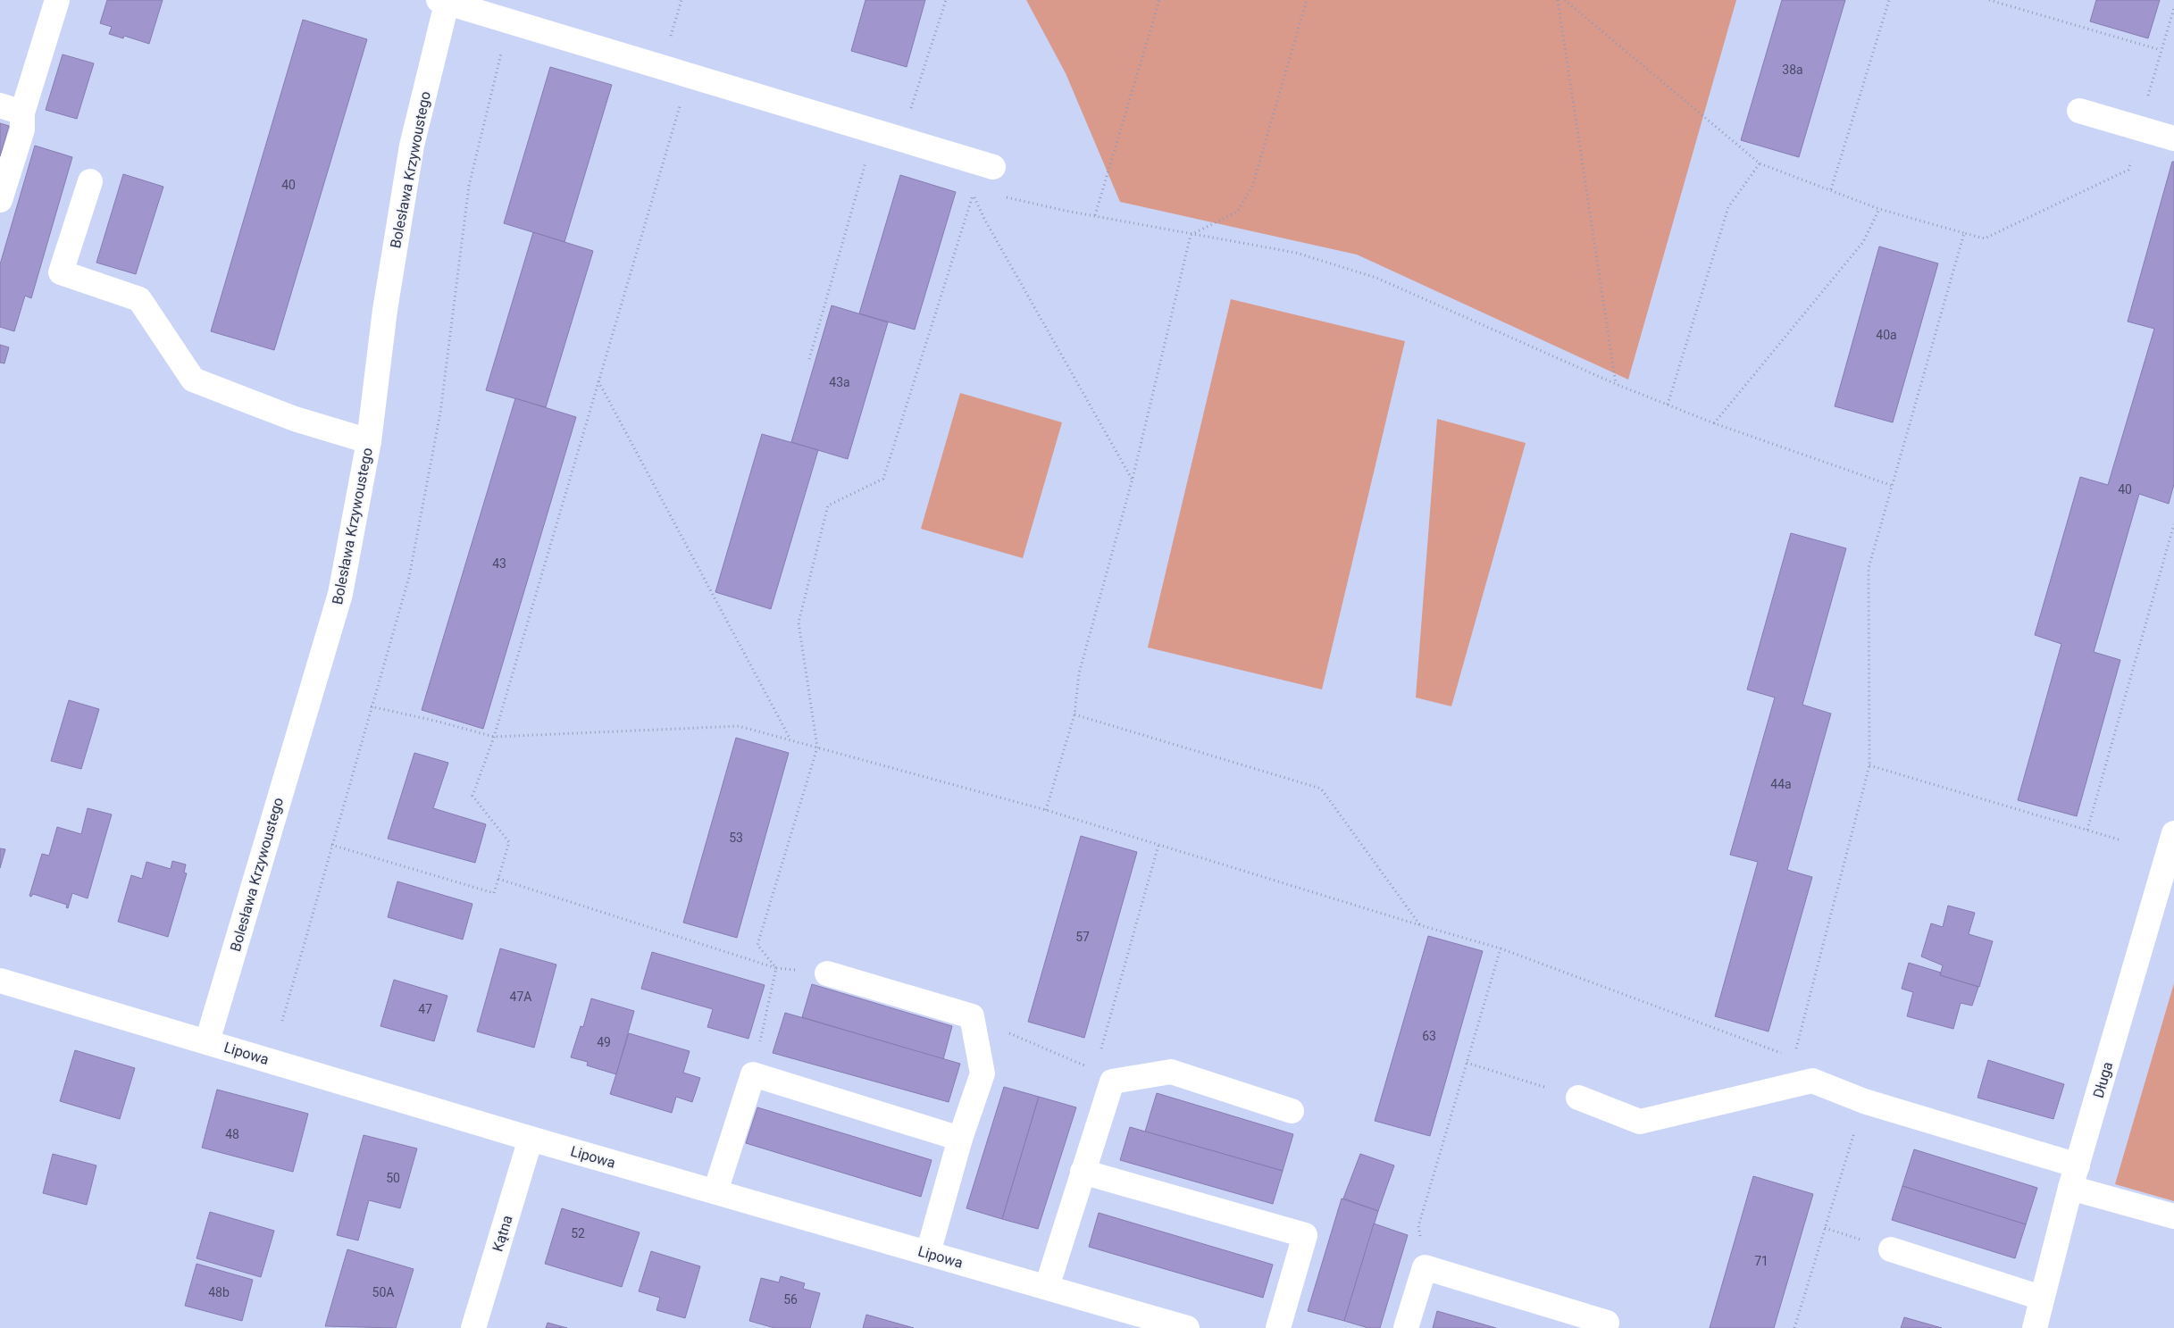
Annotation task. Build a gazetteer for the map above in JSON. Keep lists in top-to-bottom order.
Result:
{
  "streets": {
    "street": [
      "Bolesława Krzywoustego",
      "Lipowa",
      "Długa",
      "Kątna"
    ]
  },
  "crossings": [
    ["Bolesława Krzywoustego", "Lipowa"],
    ["Lipowa", "Kątna"]
  ],
  "house_numbers": [
    "38a",
    "40",
    "40a",
    "43a",
    "40",
    "43",
    "44a",
    "53",
    "57",
    "47A",
    "47",
    "63",
    "49",
    "48",
    "50",
    "52",
    "71",
    "48b",
    "50A",
    "56"
  ]
}
